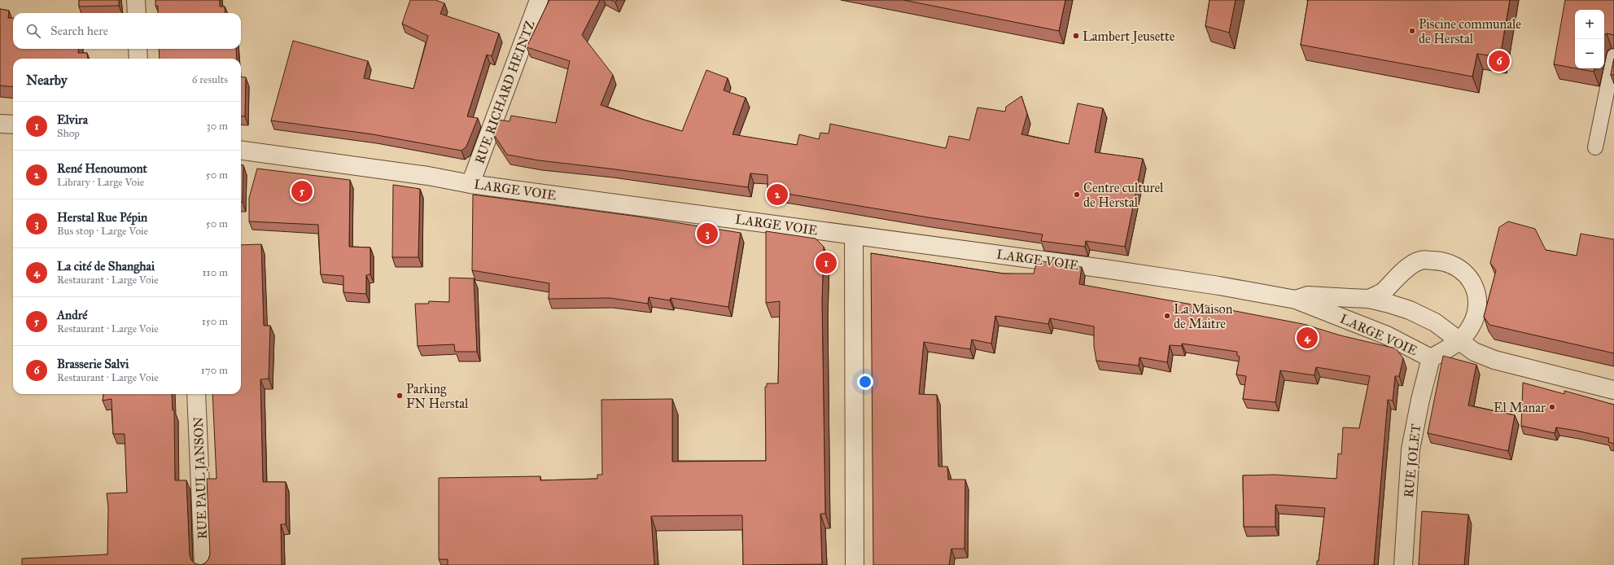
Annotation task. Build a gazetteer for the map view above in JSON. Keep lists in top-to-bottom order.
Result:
{
  "streets": {
    "street": [
      "RUE RICHARD HEINTZ",
      "LARGE VOIE",
      "RUE JOLET",
      "RUE PAUL JANSON"
    ]
  },
  "crossings": [
    ["RUE RICHARD HEINTZ", "LARGE VOIE"],
    ["LARGE VOIE", "RUE JOLET"]
  ],
  "places": [
    "Piscine communale de Herstal",
    "Lambert Jeusette",
    "Centre culturel de Herstal",
    "La Maison de Maitre",
    "Parking FN Herstal",
    "El Manar"
  ],
  "page": {
    "map_buttons": ["+", "−"],
    "search": "Search here",
    "pins": [
      "6",
      "5",
      "2",
      "3",
      "1",
      "4"
    ],
    "heading": ["Nearby", "6 results"],
    "list": [
      {
        "mark": "1",
        "name": "Elvira",
        "note": "Shop",
        "value": "30 m"
      },
      {
        "mark": "2",
        "name": "René Henoumont",
        "note": "Library · Large Voie",
        "value": "50 m"
      },
      {
        "mark": "3",
        "name": "Herstal Rue Pépin",
        "note": "Bus stop · Large Voie",
        "value": "50 m"
      },
      {
        "mark": "4",
        "name": "La cité de Shanghai",
        "note": "Restaurant · Large Voie",
        "value": "110 m"
      },
      {
        "mark": "5",
        "name": "André",
        "note": "Restaurant · Large Voie",
        "value": "150 m"
      },
      {
        "mark": "6",
        "name": "Brasserie Salvi",
        "note": "Restaurant · Large Voie",
        "value": "170 m"
      }
    ]
  }
}
